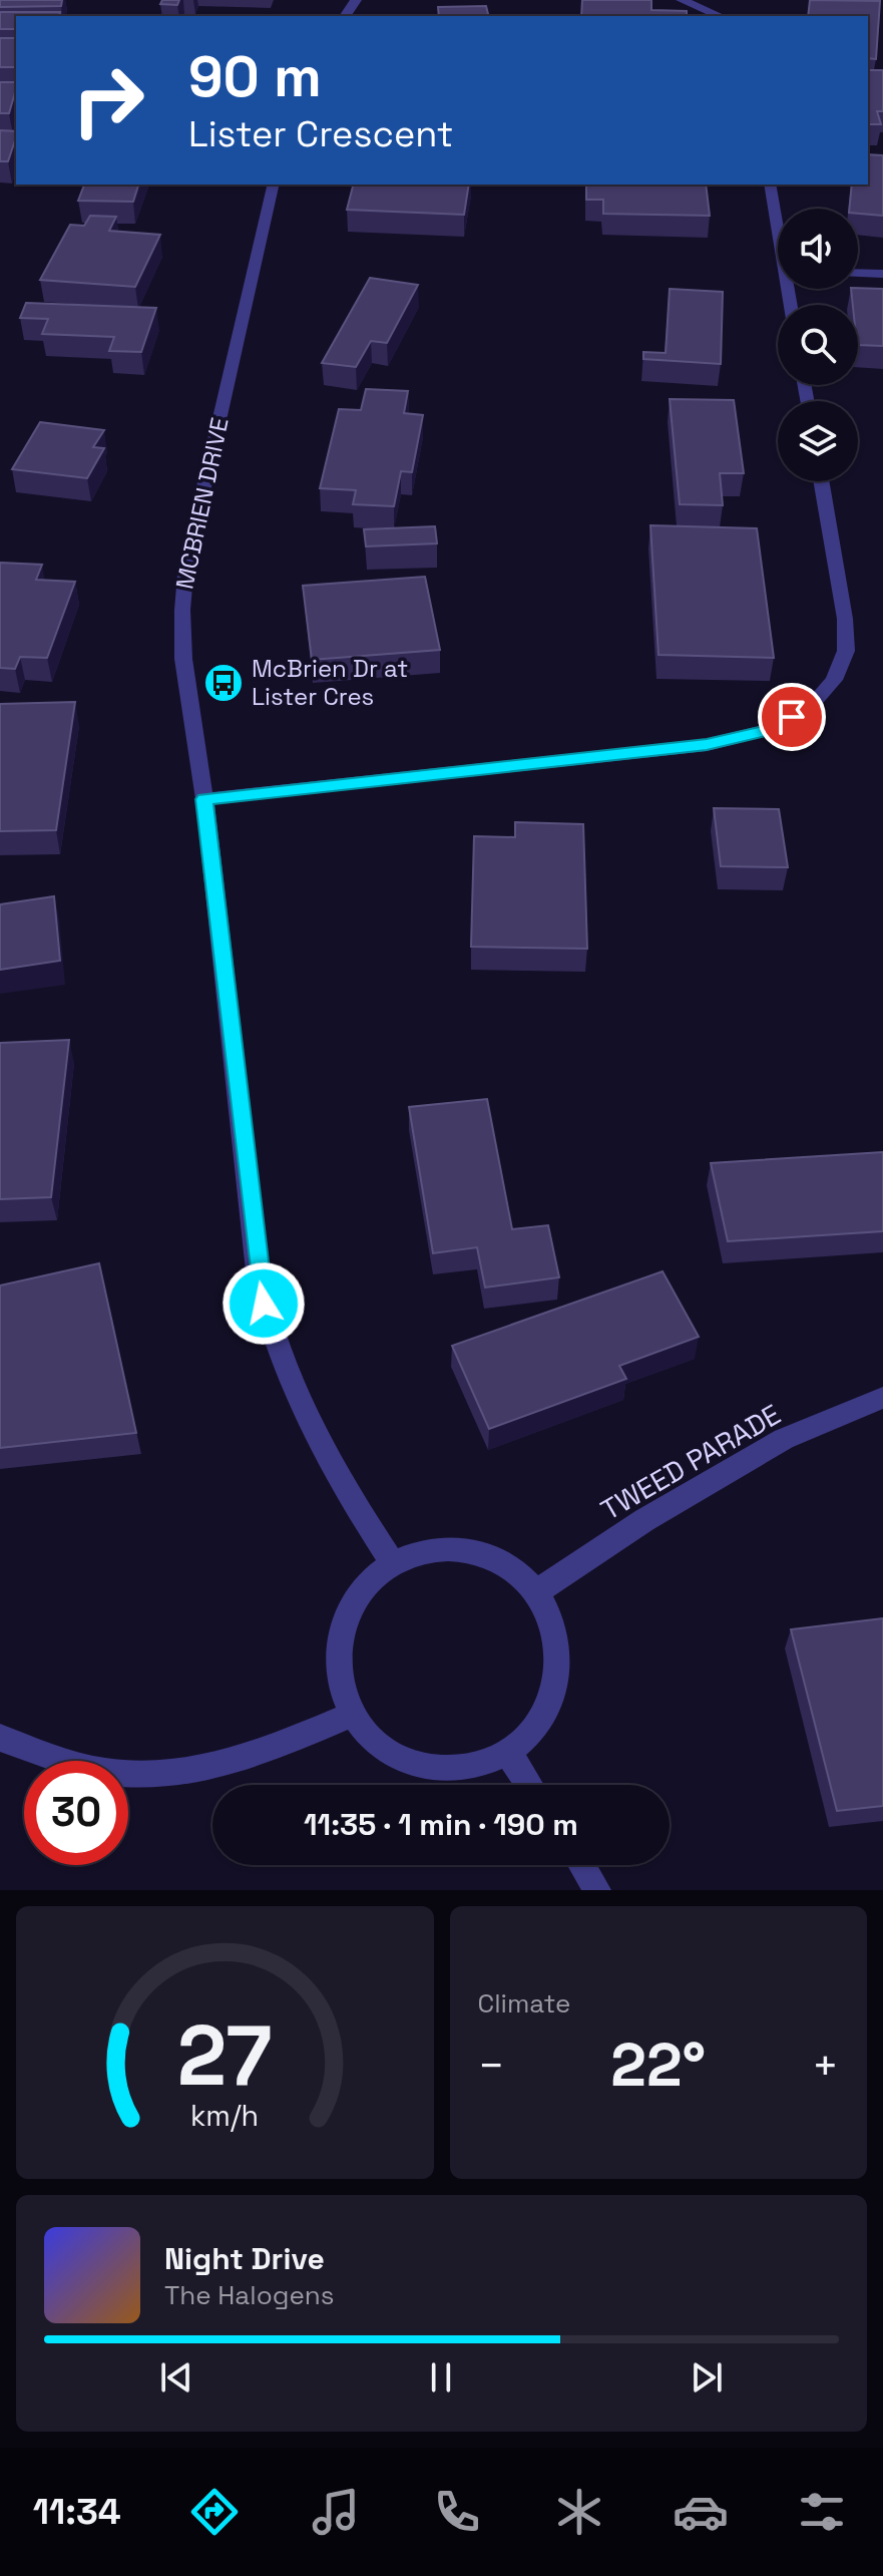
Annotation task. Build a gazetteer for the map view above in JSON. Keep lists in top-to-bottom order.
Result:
{
  "streets": {
    "street": ["MCBRIEN DRIVE", "TWEED PARADE"]
  },
  "crossings": [
    ["MCBRIEN DRIVE", "TWEED PARADE"]
  ],
  "places": {
    "bus stop": ["McBrien Dr at Lister Cres"]
  },
  "page": {
    "turn": ["90 m", "Lister Crescent"],
    "limit": "30",
    "trip": "11:35 · 1 min · 190 m",
    "tile": "Climate",
    "heat": ["−", "22°", "+"],
    "song": ["Night Drive", "The Halogens"],
    "tabs": "11:34",
    "gauge": ["27", "km/h"]
  }
}
